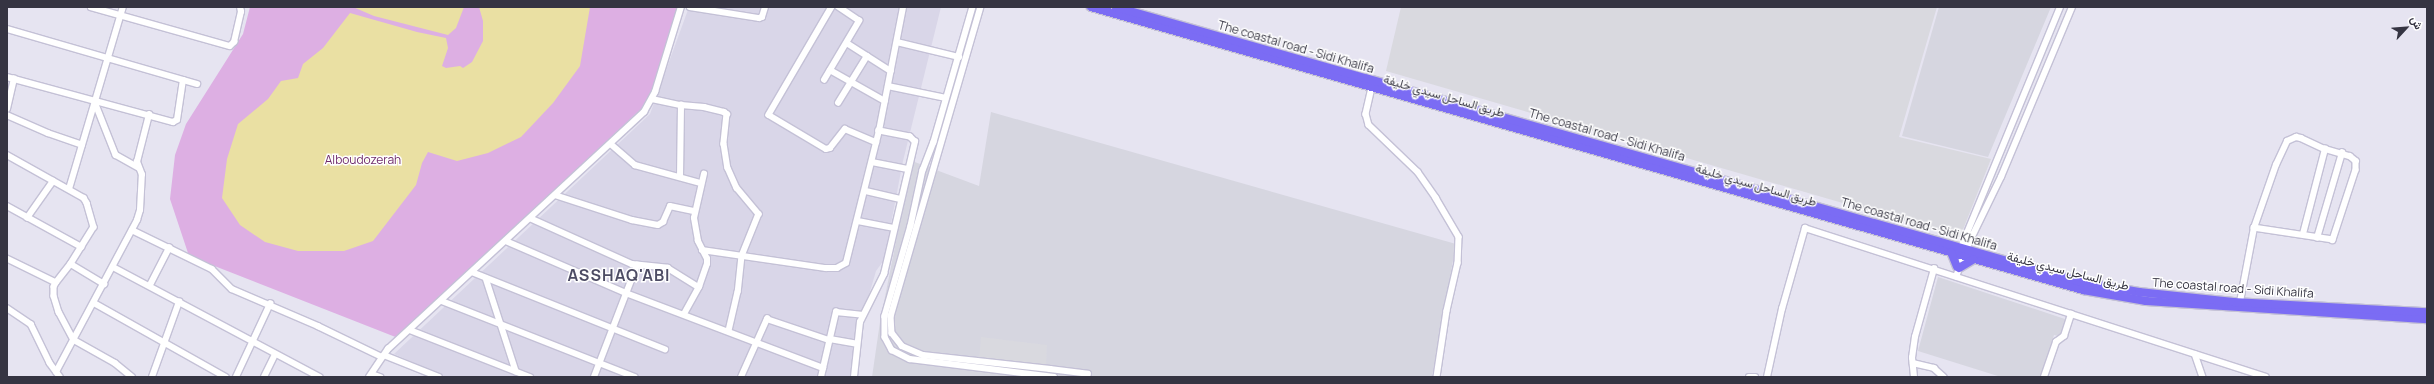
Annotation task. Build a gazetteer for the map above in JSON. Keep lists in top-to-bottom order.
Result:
{
  "streets": {
    "highway": ["The coastal road - Sidi Khalifa", "طريق الساحل سيدي خليفة"]
  },
  "crossings": [
    ["The coastal road - Sidi Khalifa", "طريق الساحل سيدي خليفة"]
  ],
  "districts": ["ASSHAQ'ABI"],
  "parks": ["Alboudozerah"],
  "north": "top right"
}
